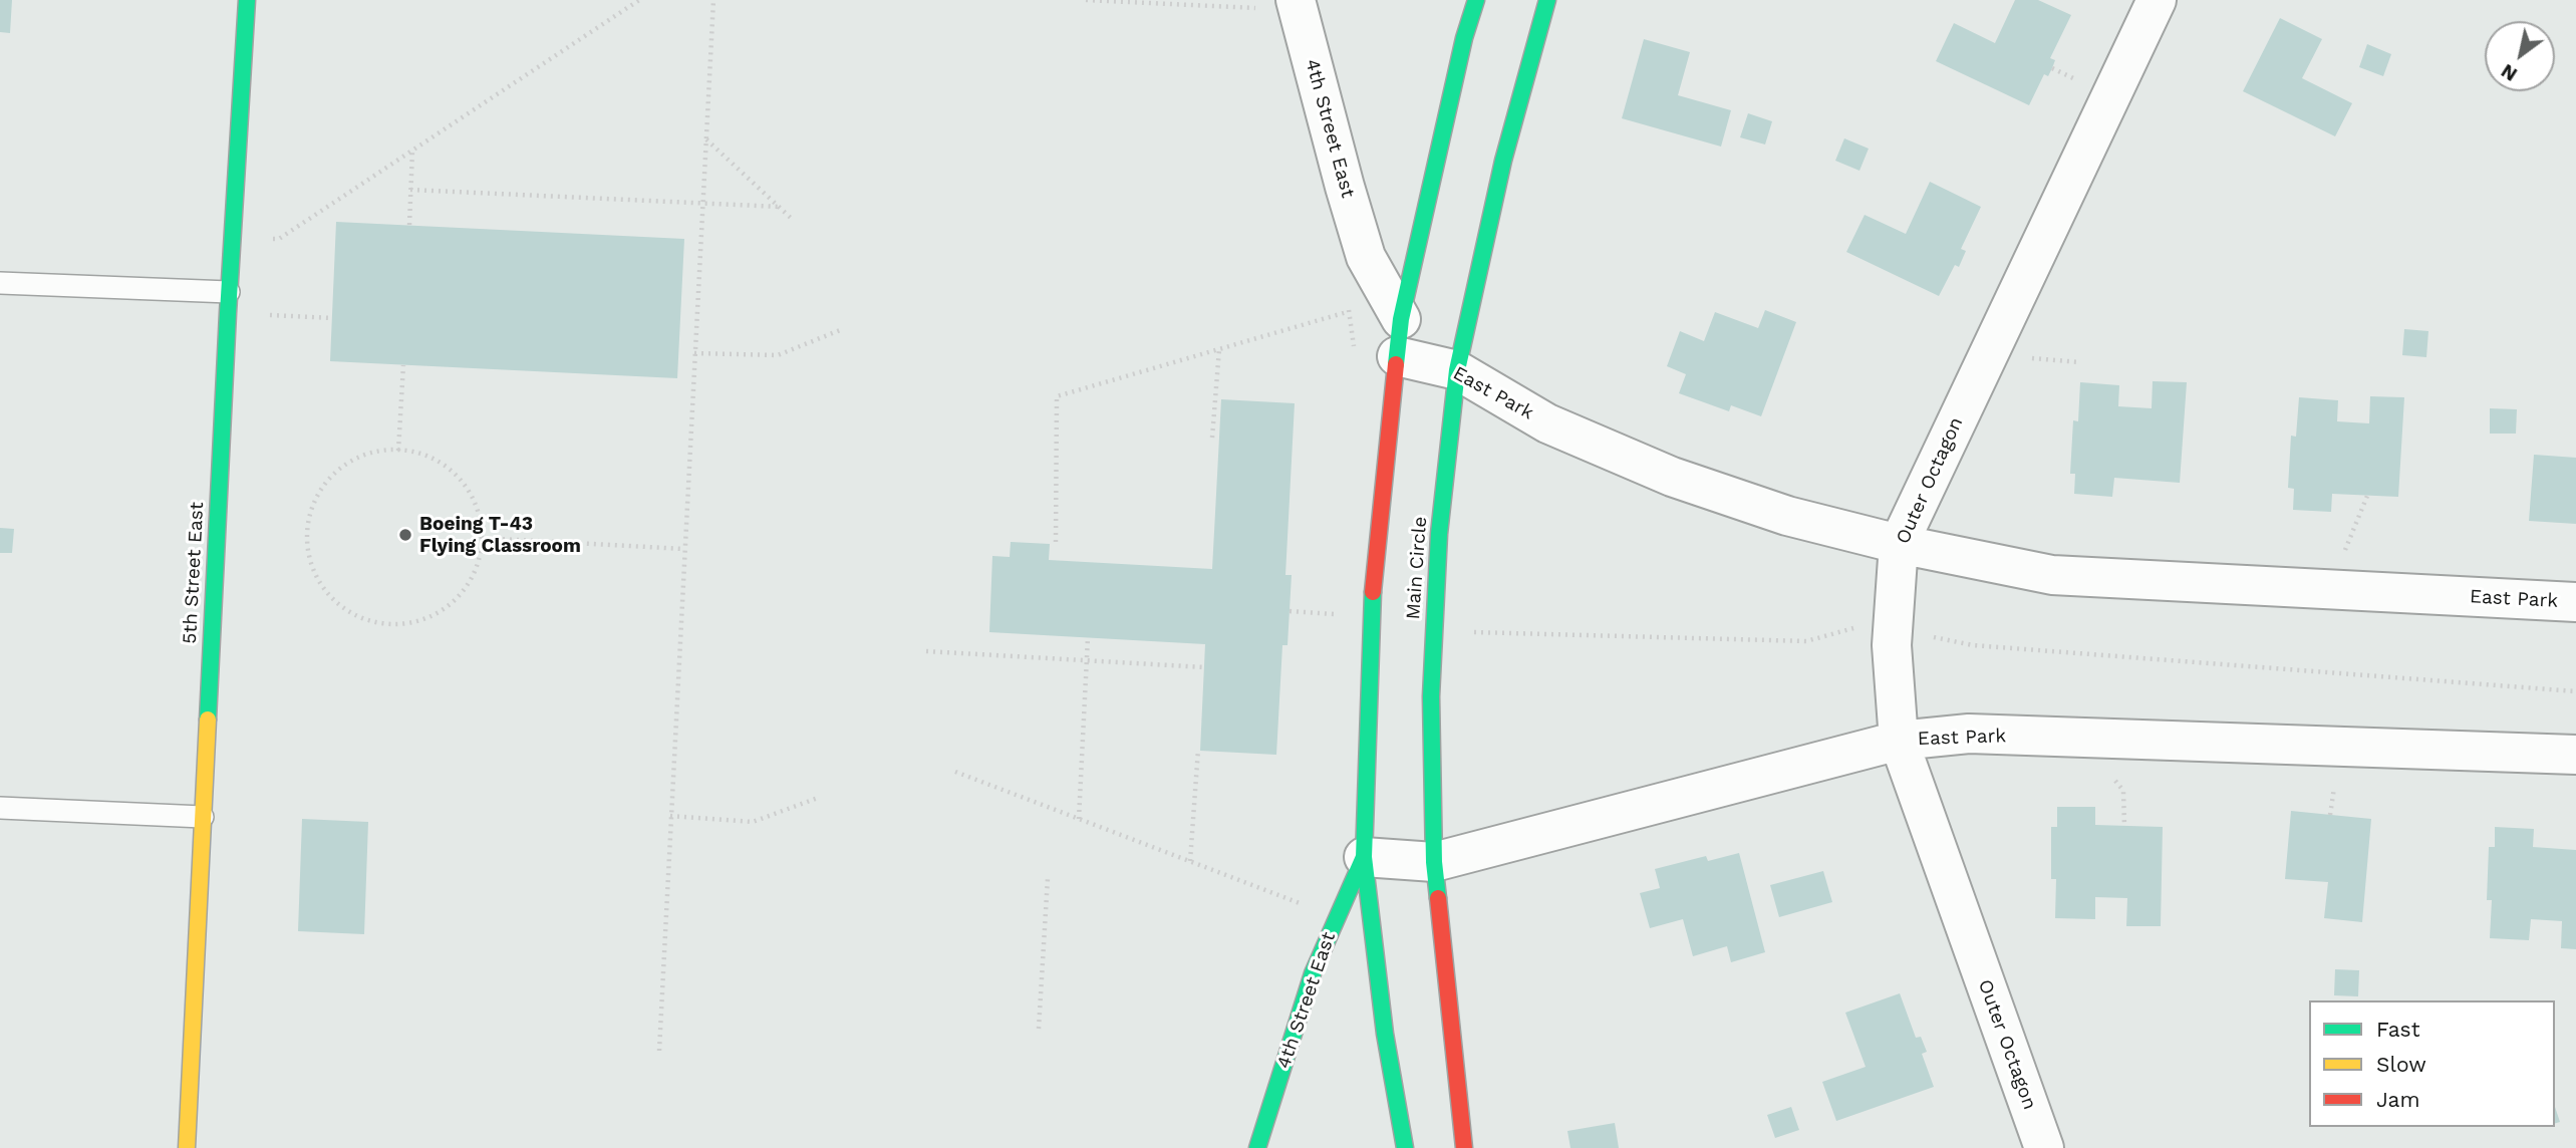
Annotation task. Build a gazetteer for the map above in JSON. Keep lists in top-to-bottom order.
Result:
{
  "streets": {
    "street": [
      "4th Street East",
      "East Park",
      "Outer Octagon",
      "Main Circle",
      "5th Street East"
    ]
  },
  "crossings": [
    ["4th Street East", "East Park"],
    ["East Park", "Outer Octagon"],
    ["East Park", "Main Circle"]
  ],
  "places": ["Boeing T-43 Flying Classroom"],
  "legend": ["Fast", "Slow", "Jam"],
  "north": "bottom left"
}
